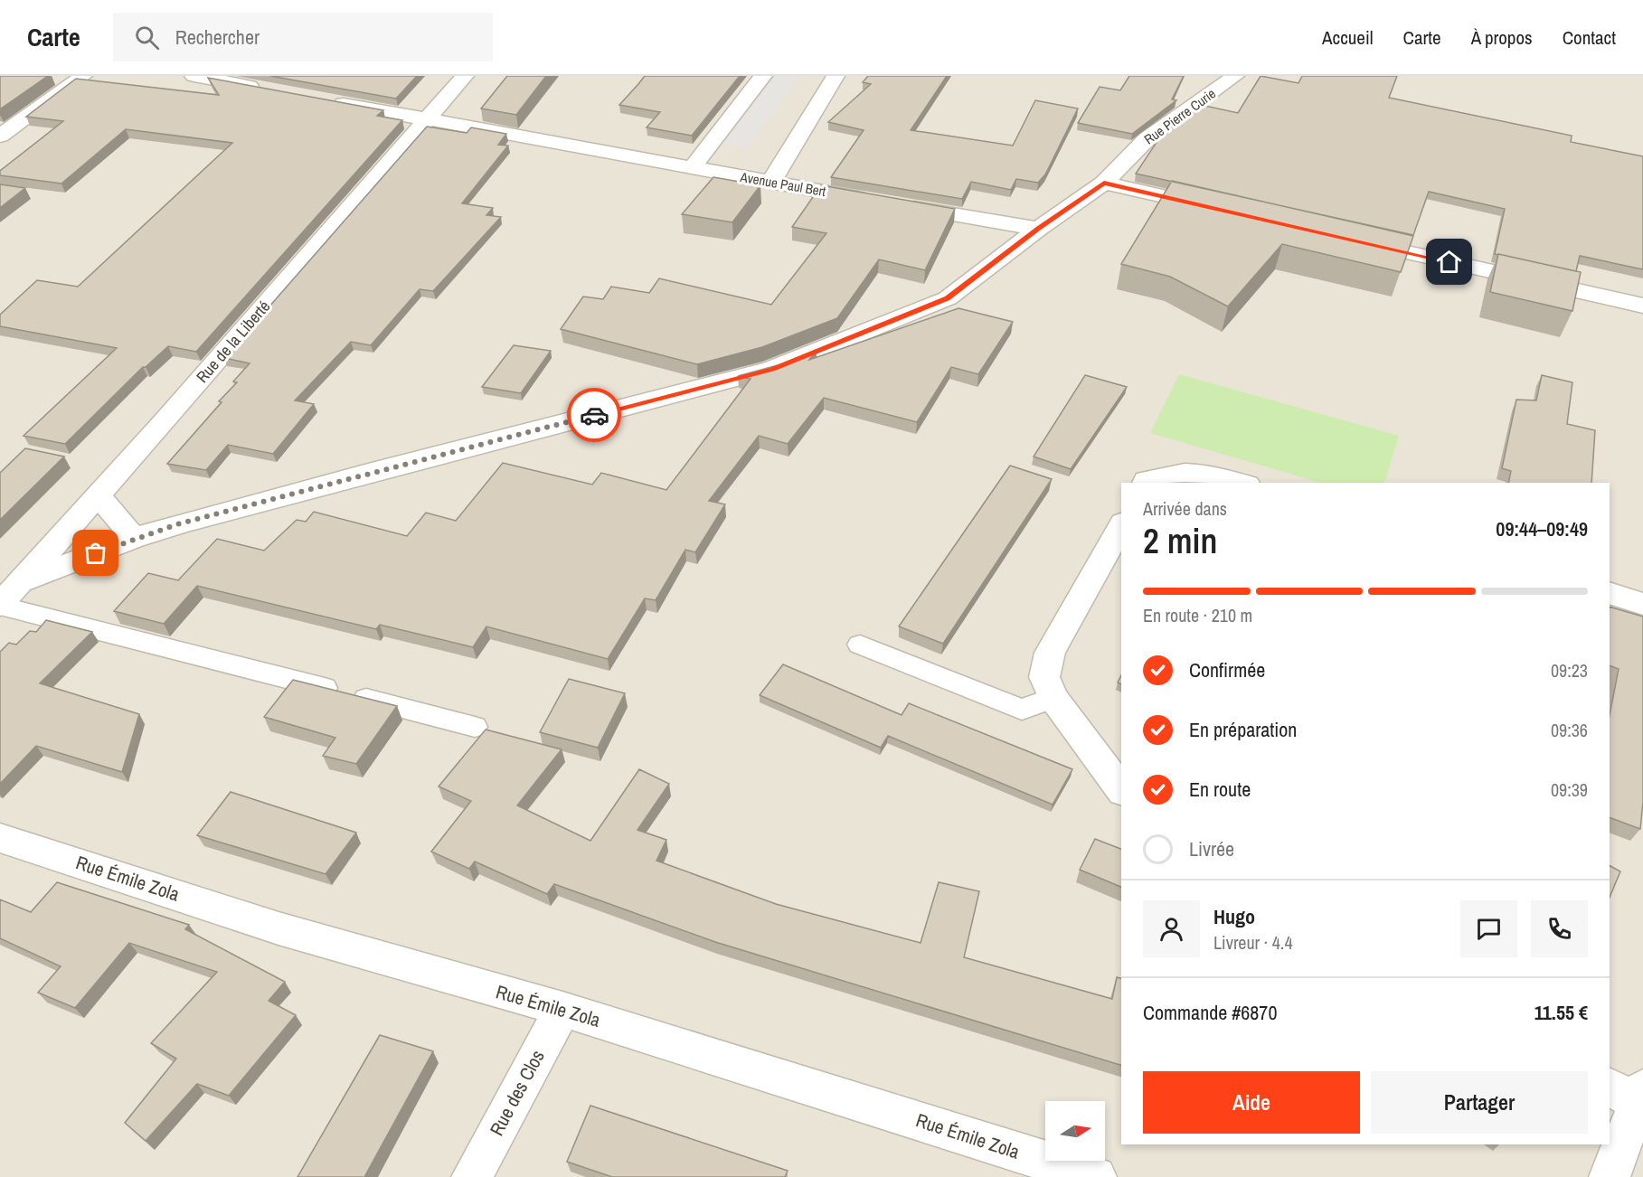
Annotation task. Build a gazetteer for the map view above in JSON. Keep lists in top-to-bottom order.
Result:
{
  "streets": {
    "street": [
      "Rue Pierre Curie",
      "Avenue Paul Bert",
      "Rue de la Liberté",
      "Rue Émile Zola",
      "Rue des Clos"
    ]
  },
  "crossings": [
    ["Avenue Paul Bert", "Rue de la Liberté"],
    ["Rue Émile Zola", "Rue des Clos"]
  ],
  "north": "right",
  "page": {
    "header": "Carte",
    "search": "Rechercher",
    "nav": [
      "Accueil",
      "Carte",
      "À propos",
      "Contact"
    ],
    "heading": ["2 min", "Arrivée dans", "09:44–09:49"],
    "panel": [
      "Hugo",
      "Livreur · 4.4",
      "Commande #6870",
      "11.55 €"
    ],
    "bar": "En route · 210 m",
    "list": [
      ["Confirmée", "09:23"],
      ["En préparation", "09:36"],
      ["En route", "09:39"],
      "Livrée"
    ],
    "buttons": ["Aide", "Partager"]
  }
}
